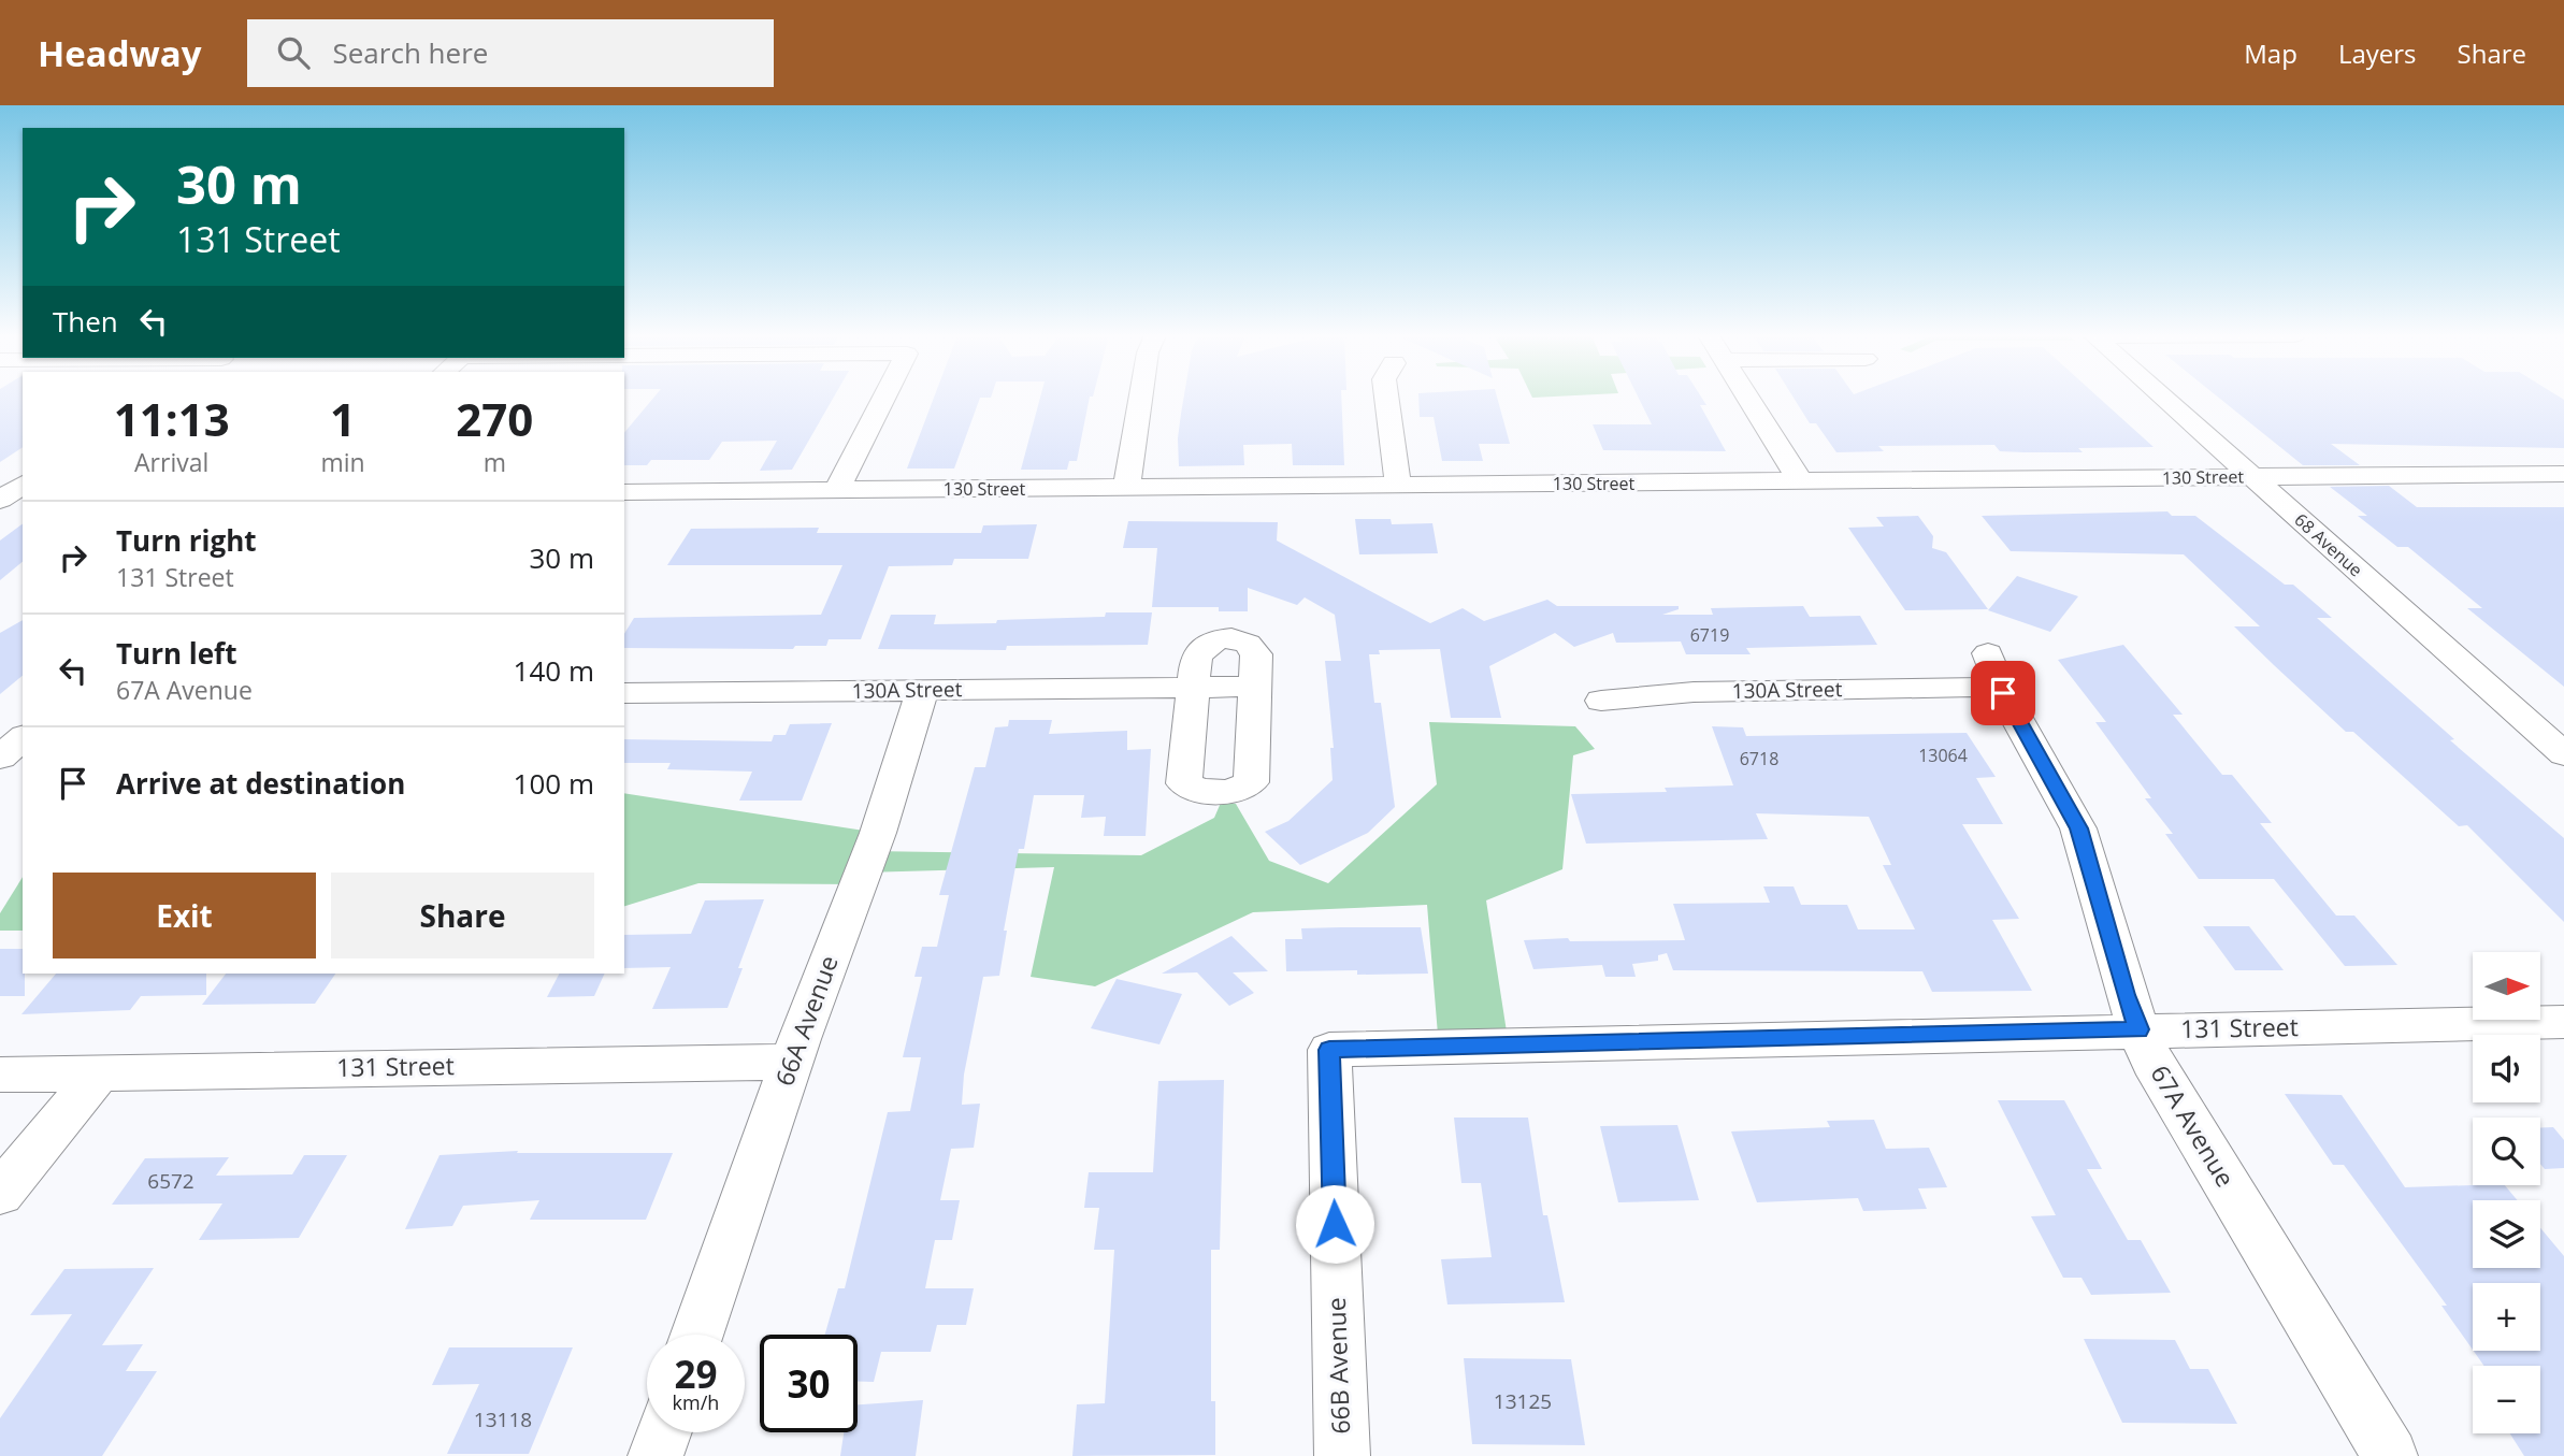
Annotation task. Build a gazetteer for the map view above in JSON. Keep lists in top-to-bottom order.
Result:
{
  "streets": {
    "street": [
      "130 Street",
      "68 Avenue",
      "130A Street",
      "66A Avenue",
      "131 Street",
      "67A Avenue",
      "66B Avenue"
    ]
  },
  "crossings": [
    ["130 Street", "68 Avenue"],
    ["130A Street", "66A Avenue"],
    ["130A Street", "67A Avenue"],
    ["66A Avenue", "131 Street"],
    ["131 Street", "67A Avenue"],
    ["131 Street", "66B Avenue"]
  ],
  "house_numbers": [
    "6719",
    "13064",
    "6718",
    "6572",
    "13125",
    "13118"
  ],
  "north": "right",
  "page": {
    "header": "Headway",
    "search": "Search here",
    "nav": ["Map", "Layers", "Share"],
    "turn": ["30 m", "131 Street"],
    "then": "Then",
    "eta": [
      "11:13",
      "Arrival",
      "1",
      "min",
      "270",
      "m"
    ],
    "list": [
      {
        "name": "Turn right",
        "note": "131 Street",
        "value": "30 m"
      },
      {
        "name": "Turn left",
        "note": "67A Avenue",
        "value": "140 m"
      },
      {
        "name": "Arrive at destination",
        "value": "100 m"
      }
    ],
    "buttons": ["Exit", "Share"],
    "map_buttons": ["+", "−"],
    "speed": "29 km/h",
    "limit": "30"
  }
}
